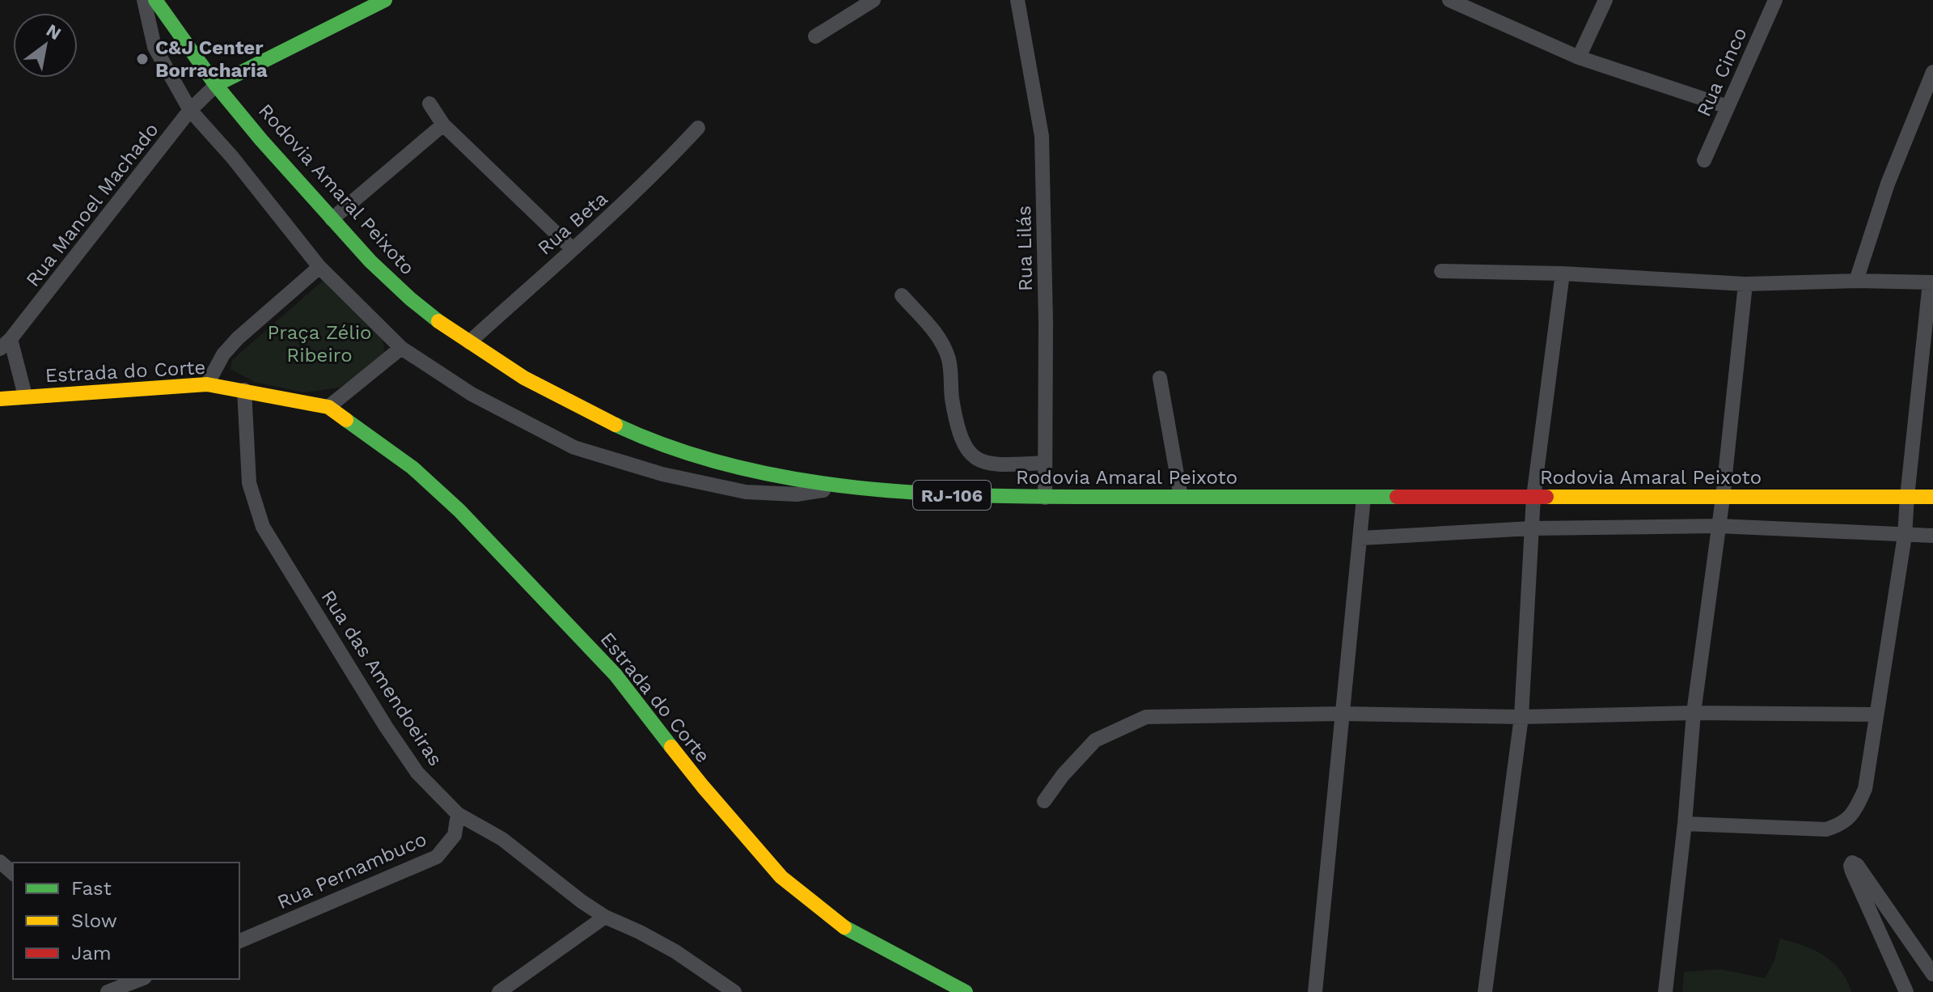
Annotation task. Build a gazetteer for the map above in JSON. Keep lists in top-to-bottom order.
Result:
{
  "streets": {
    "main road": ["Rodovia Amaral Peixoto", "Estrada do Corte", "RJ-106"],
    "street": [
      "Rua Cinco",
      "Rua Manoel Machado",
      "Rua Beta",
      "Rua Lilás",
      "Rua das Amendoeiras",
      "Rua Pernambuco"
    ]
  },
  "crossings": [
    ["Rodovia Amaral Peixoto", "Rua Manoel Machado"],
    ["Rodovia Amaral Peixoto", "Rua Beta"],
    ["Rodovia Amaral Peixoto", "Rua Lilás"],
    ["Estrada do Corte", "Rua das Amendoeiras"],
    ["Rua das Amendoeiras", "Rua Pernambuco"]
  ],
  "parks": ["Praça Zélio Ribeiro"],
  "places": ["C&J Center Borracharia"],
  "legend": ["Fast", "Slow", "Jam"],
  "north": "top right"
}
